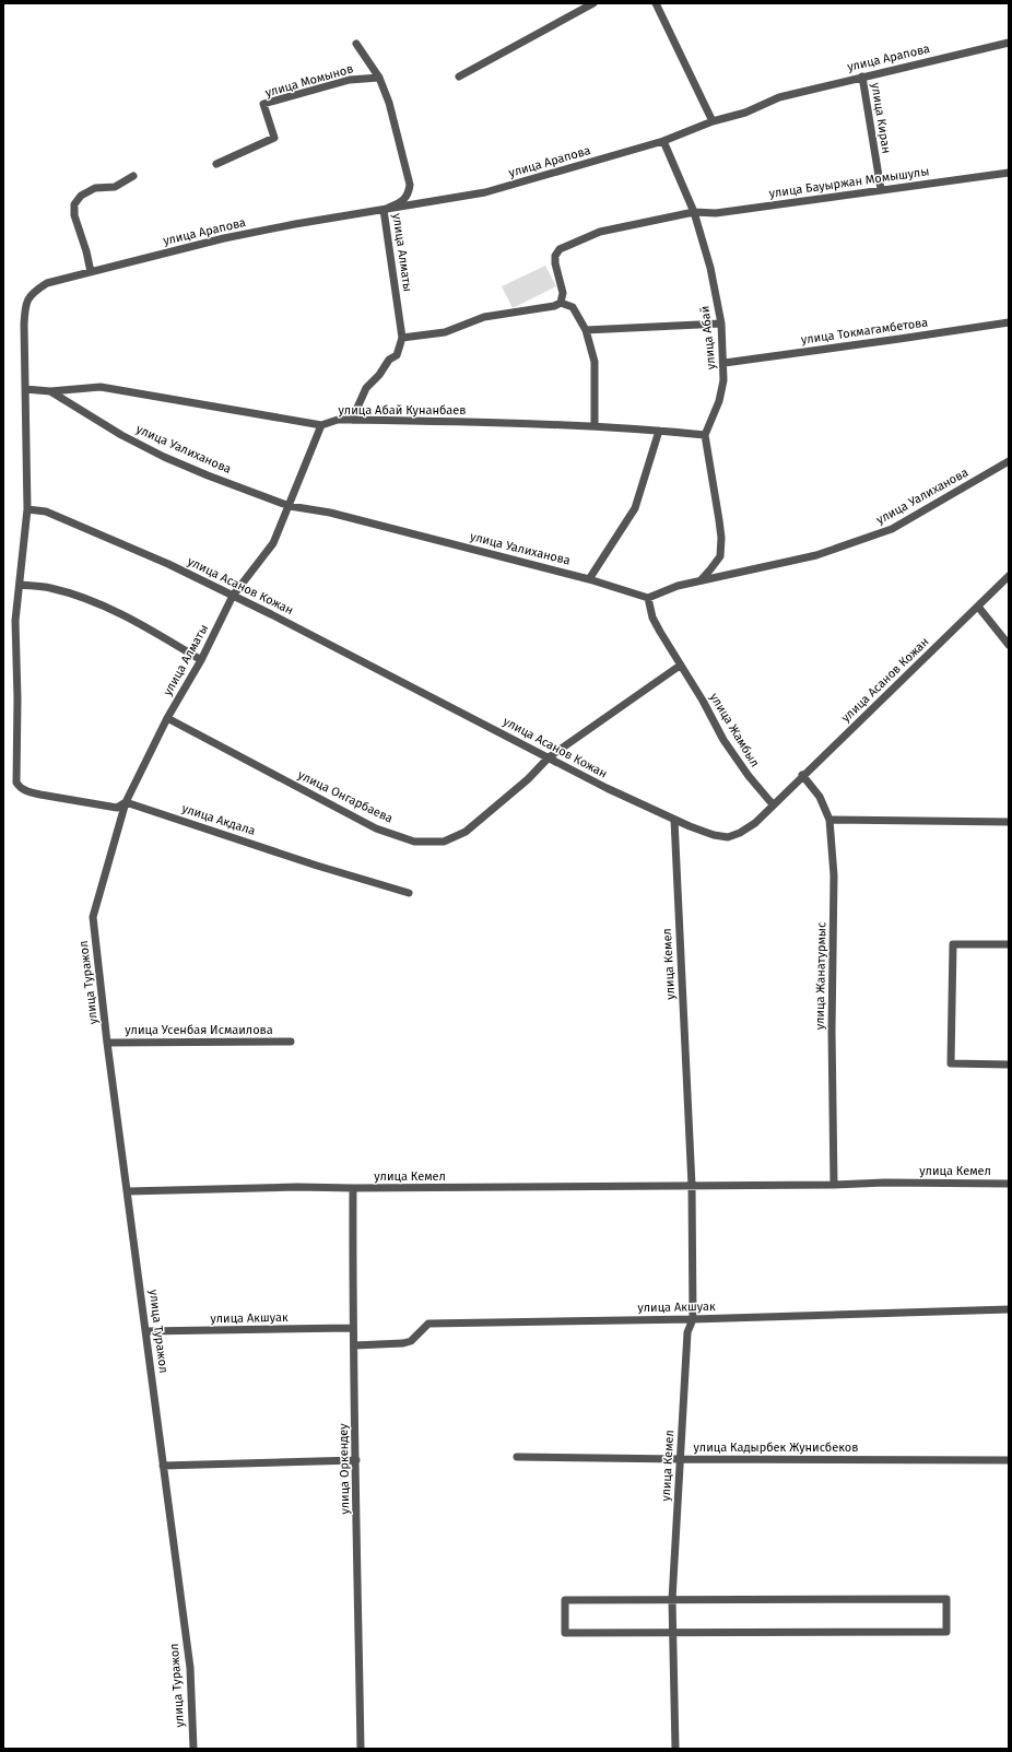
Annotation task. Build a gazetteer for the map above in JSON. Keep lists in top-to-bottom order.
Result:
{
  "streets": {
    "street": [
      "улица Арапова",
      "улица Момынов",
      "улица Киран",
      "улица Бауыржан Момышулы",
      "улица Алматы",
      "улица Токмагамбетова",
      "улица Абай",
      "улица Абай Кунанбаев",
      "улица Уалиханова",
      "улица Асанов Кожан",
      "улица Жамбыл",
      "улица Онгарбаева",
      "улица Акдала",
      "улица Кемел",
      "улица Жанатурмыс",
      "улица Туражол",
      "улица Усенбая Исмаилова",
      "улица Акшуак",
      "улица Кадырбек Жунисбеков",
      "улица Оркендеу"
    ]
  },
  "crossings": [
    ["улица Арапова", "улица Киран"],
    ["улица Арапова", "улица Алматы"],
    ["улица Арапова", "улица Абай"],
    ["улица Арапова", "улица Уалиханова"],
    ["улица Момынов", "улица Алматы"],
    ["улица Киран", "улица Бауыржан Момышулы"],
    ["улица Бауыржан Момышулы", "улица Абай"],
    ["улица Алматы", "улица Абай Кунанбаев"],
    ["улица Алматы", "улица Уалиханова"],
    ["улица Алматы", "улица Асанов Кожан"],
    ["улица Алматы", "улица Онгарбаева"],
    ["улица Алматы", "улица Акдала"],
    ["улица Алматы", "улица Туражол"],
    ["улица Токмагамбетова", "улица Абай"],
    ["улица Абай", "улица Абай Кунанбаев"],
    ["улица Абай Кунанбаев", "улица Уалиханова"],
    ["улица Уалиханова", "улица Жамбыл"],
    ["улица Асанов Кожан", "улица Жамбыл"],
    ["улица Асанов Кожан", "улица Онгарбаева"],
    ["улица Асанов Кожан", "улица Кемел"],
    ["улица Асанов Кожан", "улица Жанатурмыс"],
    ["улица Кемел", "улица Жанатурмыс"],
    ["улица Кемел", "улица Туражол"],
    ["улица Кемел", "улица Акшуак"],
    ["улица Кемел", "улица Кадырбек Жунисбеков"],
    ["улица Кемел", "улица Оркендеу"],
    ["улица Туражол", "улица Усенбая Исмаилова"],
    ["улица Туражол", "улица Акшуак"],
    ["улица Акшуак", "улица Оркендеу"]
  ]
}
